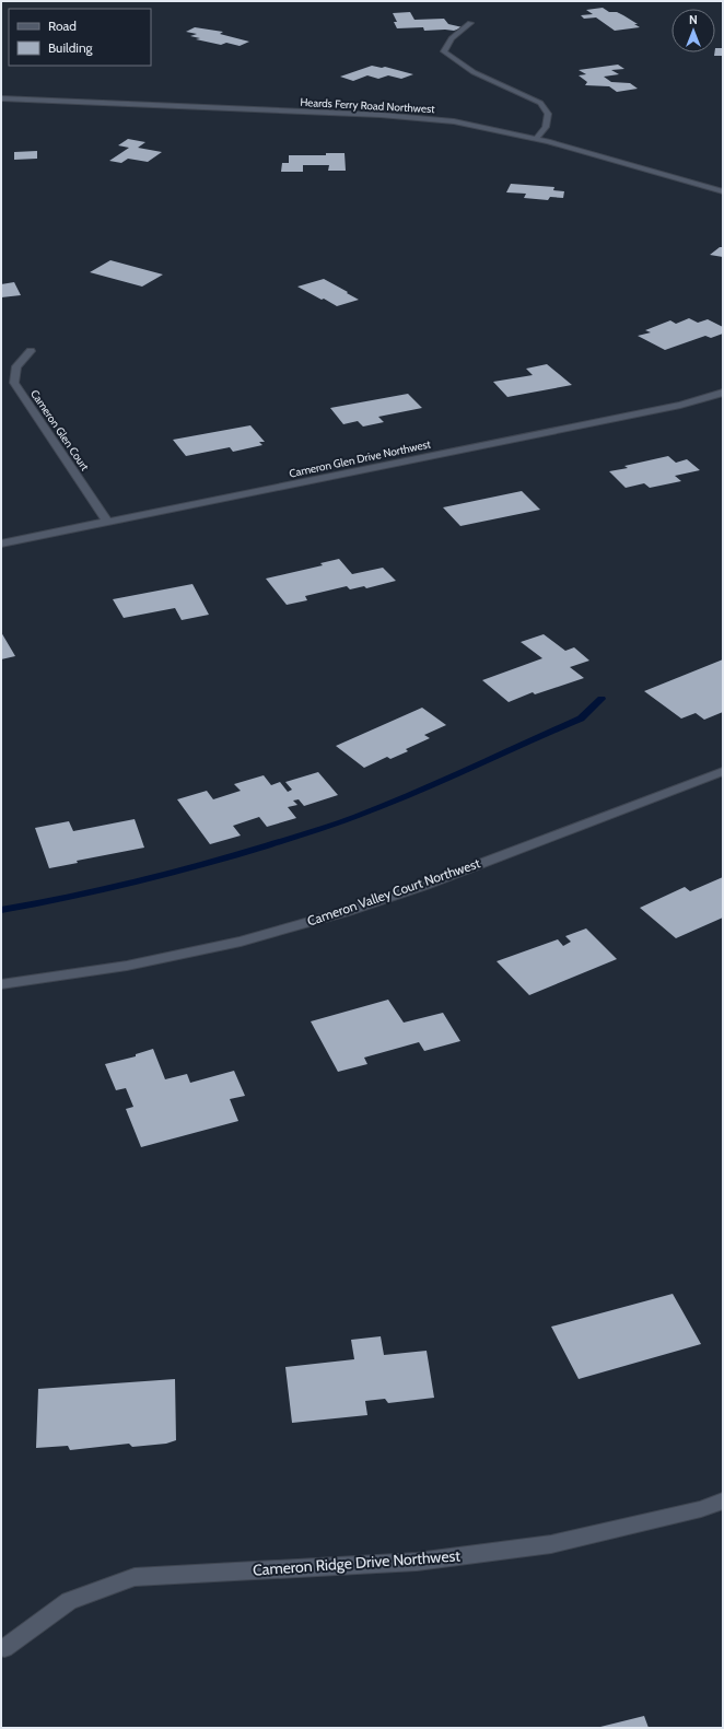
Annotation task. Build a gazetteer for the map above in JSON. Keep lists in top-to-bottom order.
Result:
{
  "streets": {
    "street": [
      "Heards Ferry Road Northwest",
      "Cameron Glen Court",
      "Cameron Glen Drive Northwest",
      "Cameron Valley Court Northwest",
      "Cameron Ridge Drive Northwest"
    ]
  },
  "crossings": [
    ["Cameron Glen Court", "Cameron Glen Drive Northwest"]
  ],
  "legend": ["Road", "Building"],
  "north": "top"
}
